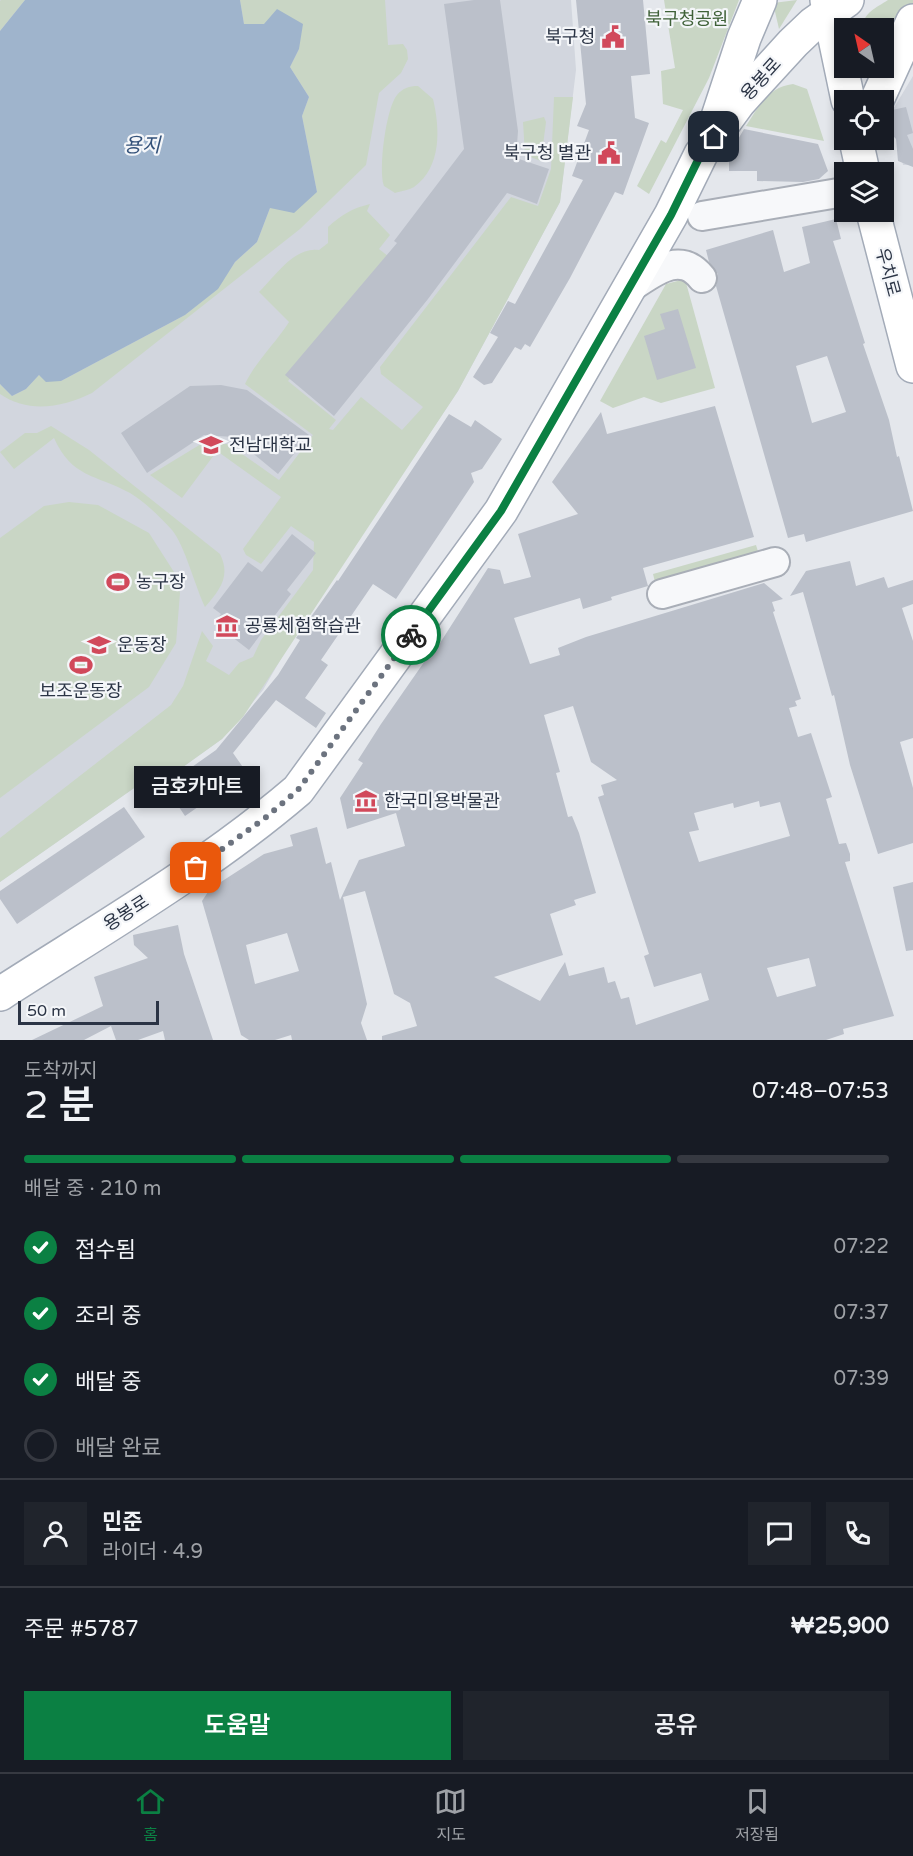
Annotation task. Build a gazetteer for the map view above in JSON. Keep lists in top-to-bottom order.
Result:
{
  "streets": {
    "main road": ["용봉로", "우치로"]
  },
  "water": ["용지"],
  "parks": ["북구청공원"],
  "places": {
    "public building": ["북구청", "북구청 별관"],
    "school or university": ["전남대학교", "운동장"],
    "sports": ["농구장", "보조운동장"],
    "museum": ["공룡체험학습관", "한국미용박물관"],
    "other": ["금호카마트"]
  },
  "scale_bar": "50 m",
  "north": "top left",
  "page": {
    "bubble": "금호카마트",
    "scale": "50 m",
    "heading": ["2 분", "도착까지", "07:48–07:53"],
    "panel": [
      "민준",
      "라이더 · 4.9",
      "주문 #5787",
      "₩25,900"
    ],
    "bar": "배달 중 · 210 m",
    "list": [
      ["접수됨", "07:22"],
      ["조리 중", "07:37"],
      ["배달 중", "07:39"],
      "배달 완료"
    ],
    "buttons": ["도움말", "공유"],
    "tabs": ["홈", "지도", "저장됨"]
  }
}
